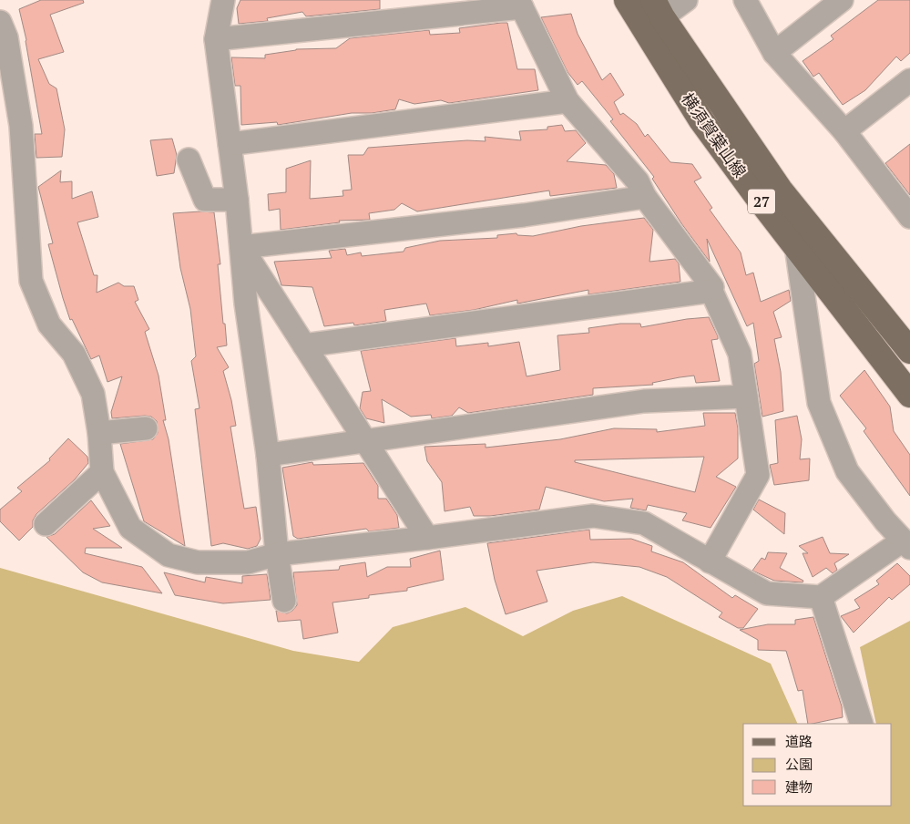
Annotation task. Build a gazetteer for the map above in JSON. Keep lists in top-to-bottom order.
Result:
{
  "streets": {
    "main road": ["横須賀葉山線", "27"]
  },
  "legend": ["道路", "公園", "建物"]
}
